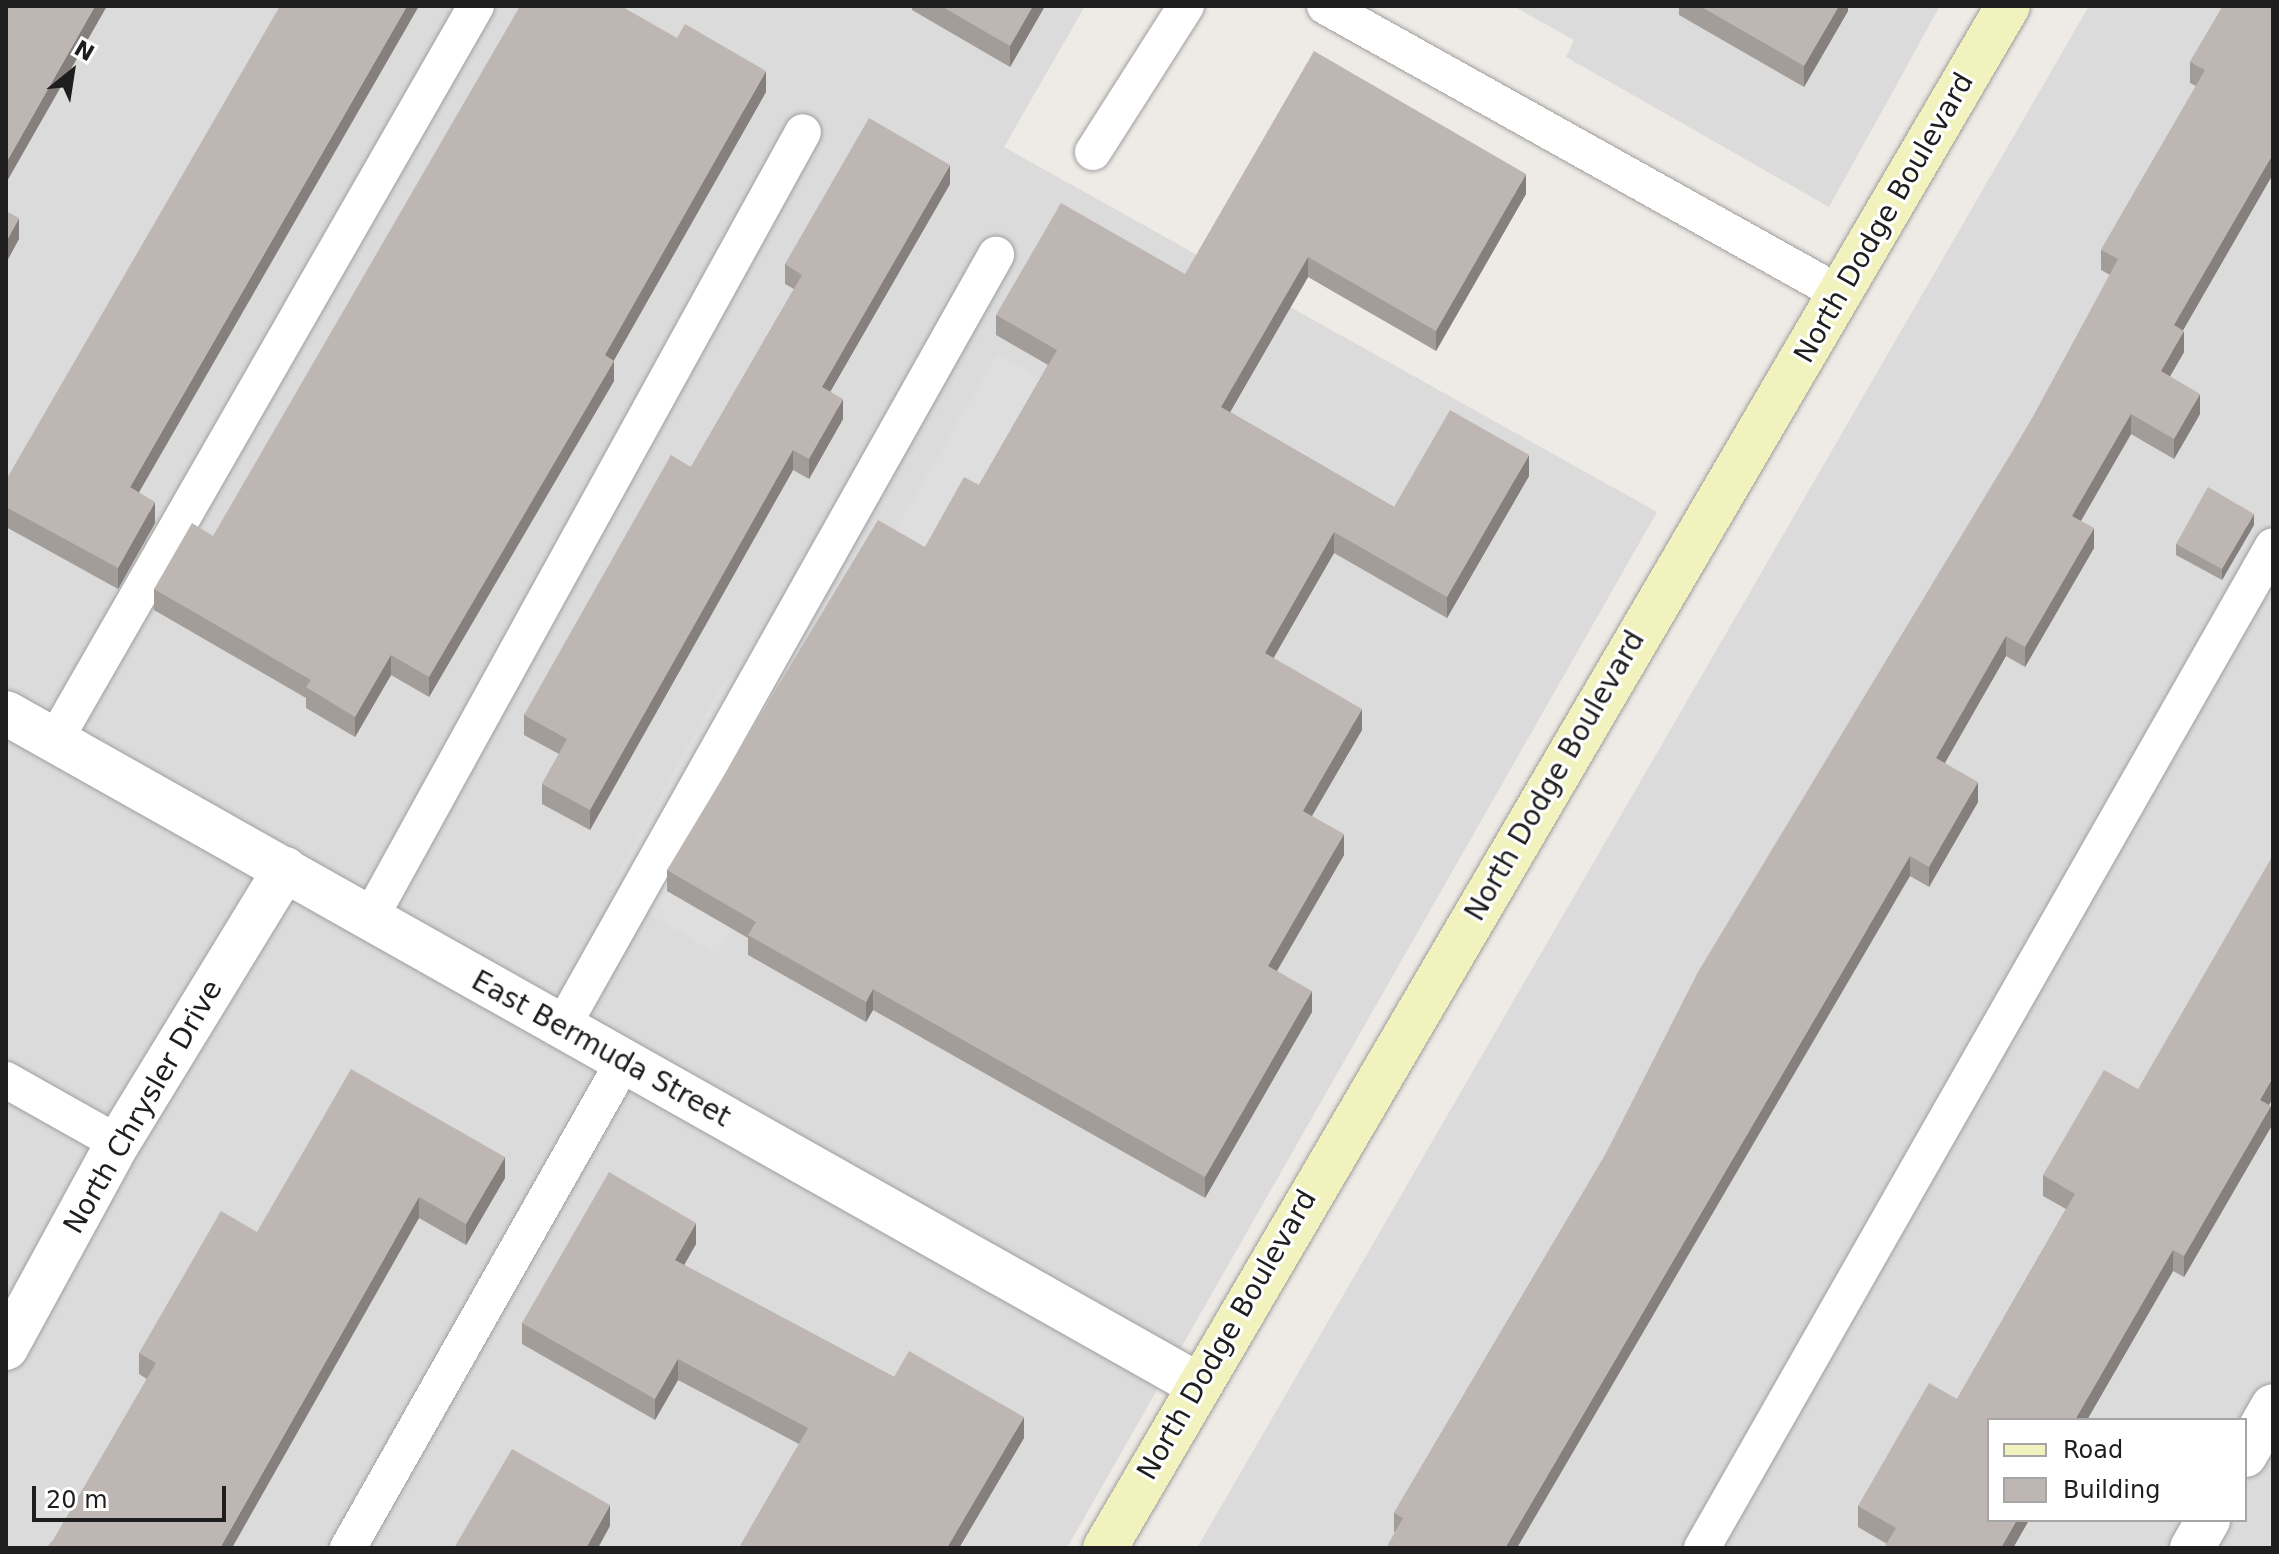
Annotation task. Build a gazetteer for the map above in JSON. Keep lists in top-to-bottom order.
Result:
{
  "streets": {
    "street": ["North Dodge Boulevard", "East Bermuda Street", "North Chrysler Drive"]
  },
  "crossings": [
    ["North Dodge Boulevard", "East Bermuda Street"],
    ["East Bermuda Street", "North Chrysler Drive"]
  ],
  "legend": ["Road", "Building"],
  "scale_bar": "20 m",
  "north": "top right"
}
